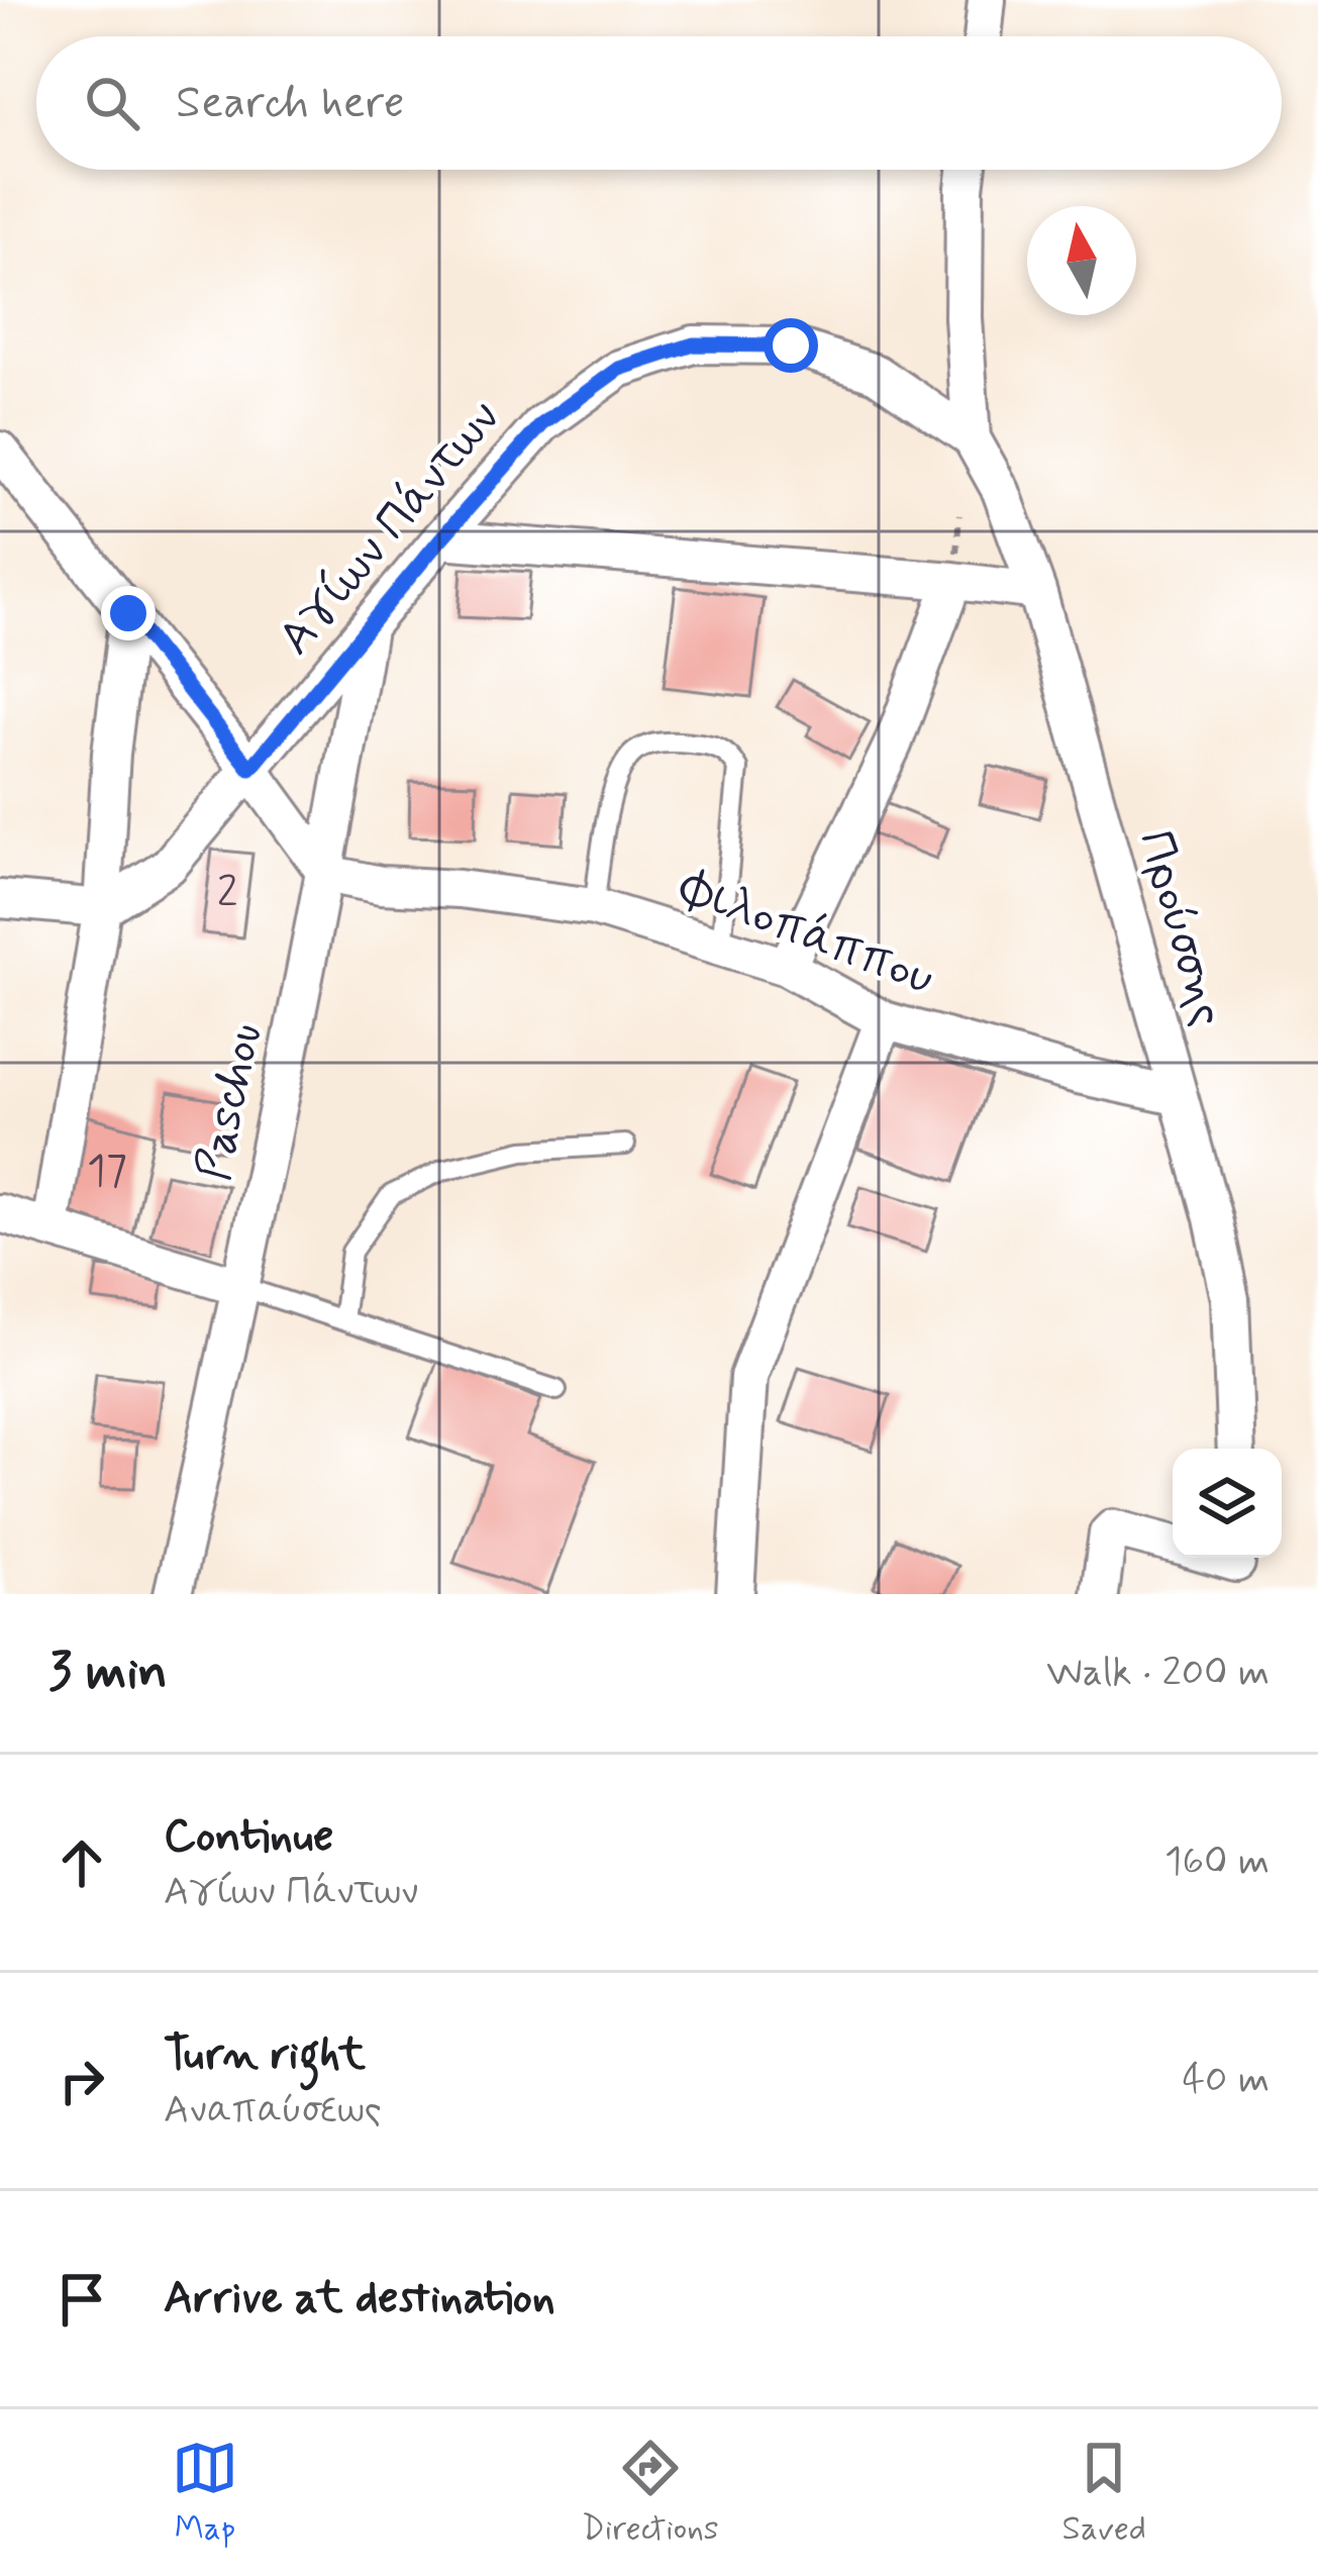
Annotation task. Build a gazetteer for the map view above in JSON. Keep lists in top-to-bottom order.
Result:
{
  "streets": {
    "street": [
      "Αγίων Πάντων",
      "Προύσσης",
      "Φιλοπάππου",
      "Paschou"
    ]
  },
  "crossings": [
    ["Αγίων Πάντων", "Προύσσης"],
    ["Αγίων Πάντων", "Paschou"],
    ["Προύσσης", "Φιλοπάππου"],
    ["Φιλοπάππου", "Paschou"]
  ],
  "house_numbers": ["2", "17"],
  "north": "top",
  "page": {
    "search": "Search here",
    "heading": ["3 min", "Walk · 200 m"],
    "list": [
      ["Continue", "Αγίων Πάντων", "160 m"],
      ["Turn right", "Αναπαύσεως", "40 m"],
      "Arrive at destination"
    ],
    "nav": ["Map", "Directions", "Saved"]
  }
}
